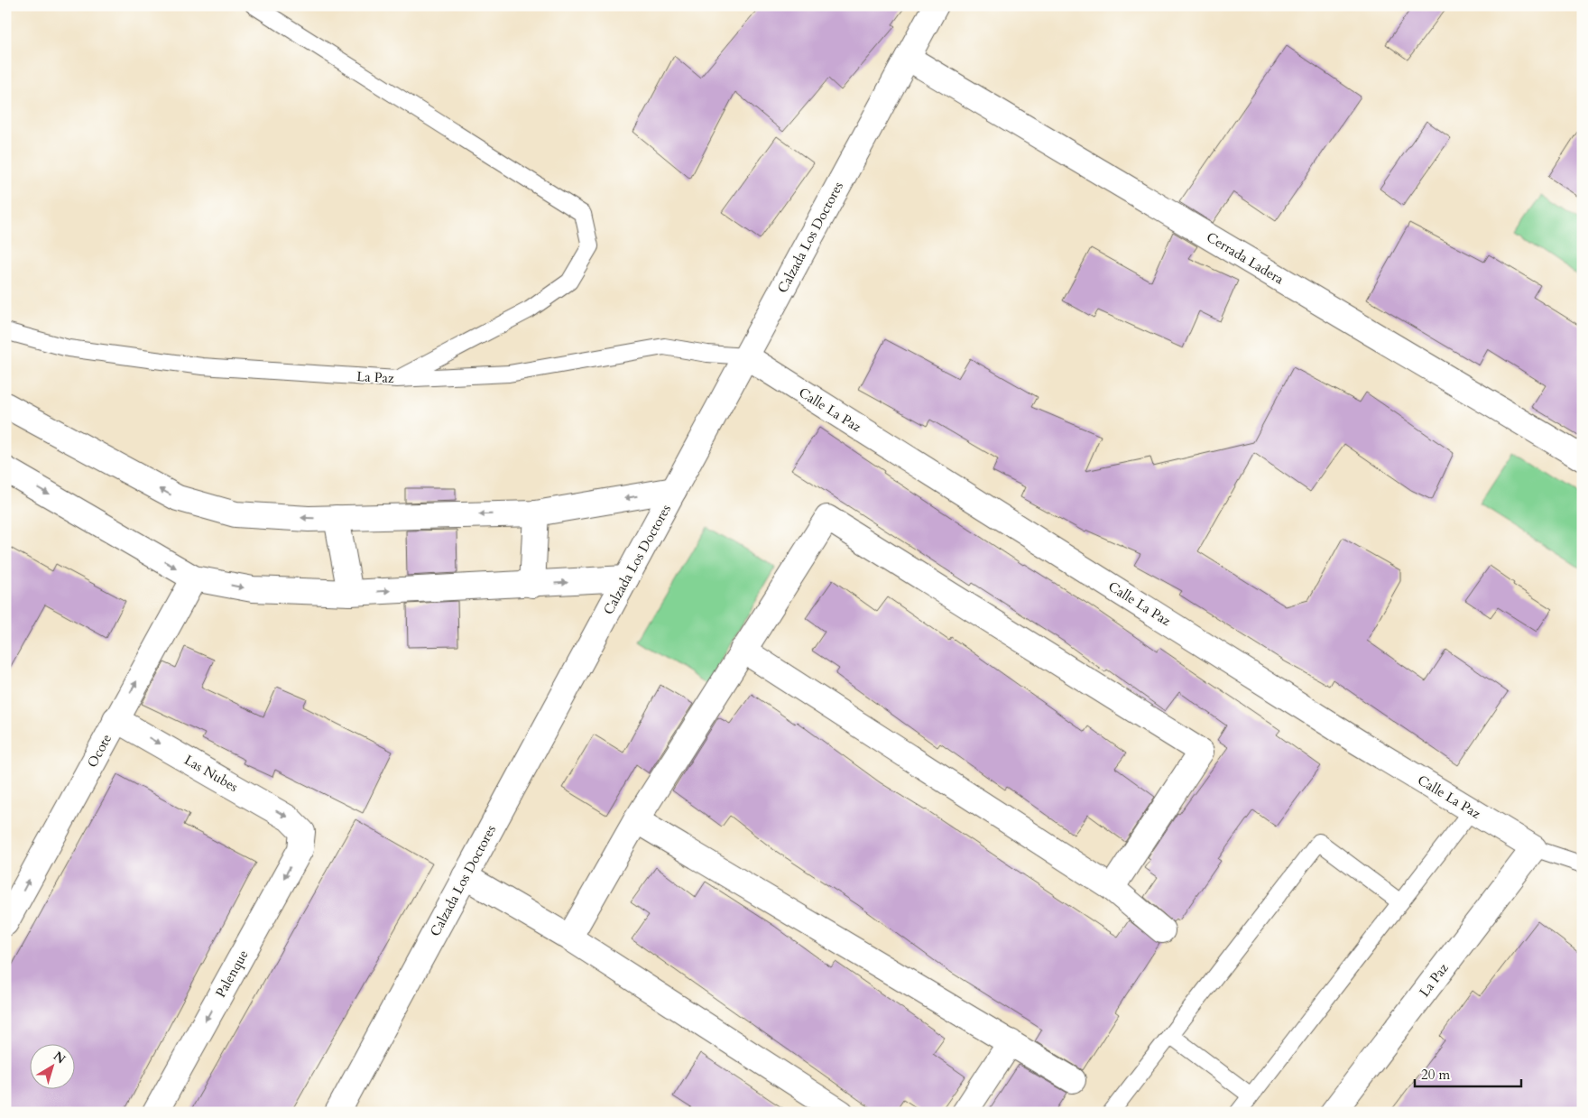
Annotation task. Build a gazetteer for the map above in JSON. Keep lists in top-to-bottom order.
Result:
{
  "streets": {
    "street": [
      "Calzada Los Doctores",
      "Cerrada Ladera",
      "La Paz",
      "Calle La Paz",
      "Ocote",
      "Las Nubes",
      "Palenque"
    ]
  },
  "crossings": [
    ["Calzada Los Doctores", "Cerrada Ladera"],
    ["Calzada Los Doctores", "La Paz"],
    ["Calzada Los Doctores", "Calle La Paz"],
    ["La Paz", "Calle La Paz"],
    ["Ocote", "Las Nubes"],
    ["Las Nubes", "Palenque"]
  ],
  "one_way": ["Ocote", "Las Nubes", "Palenque"],
  "scale_bar": "20 m",
  "north": "top right"
}
